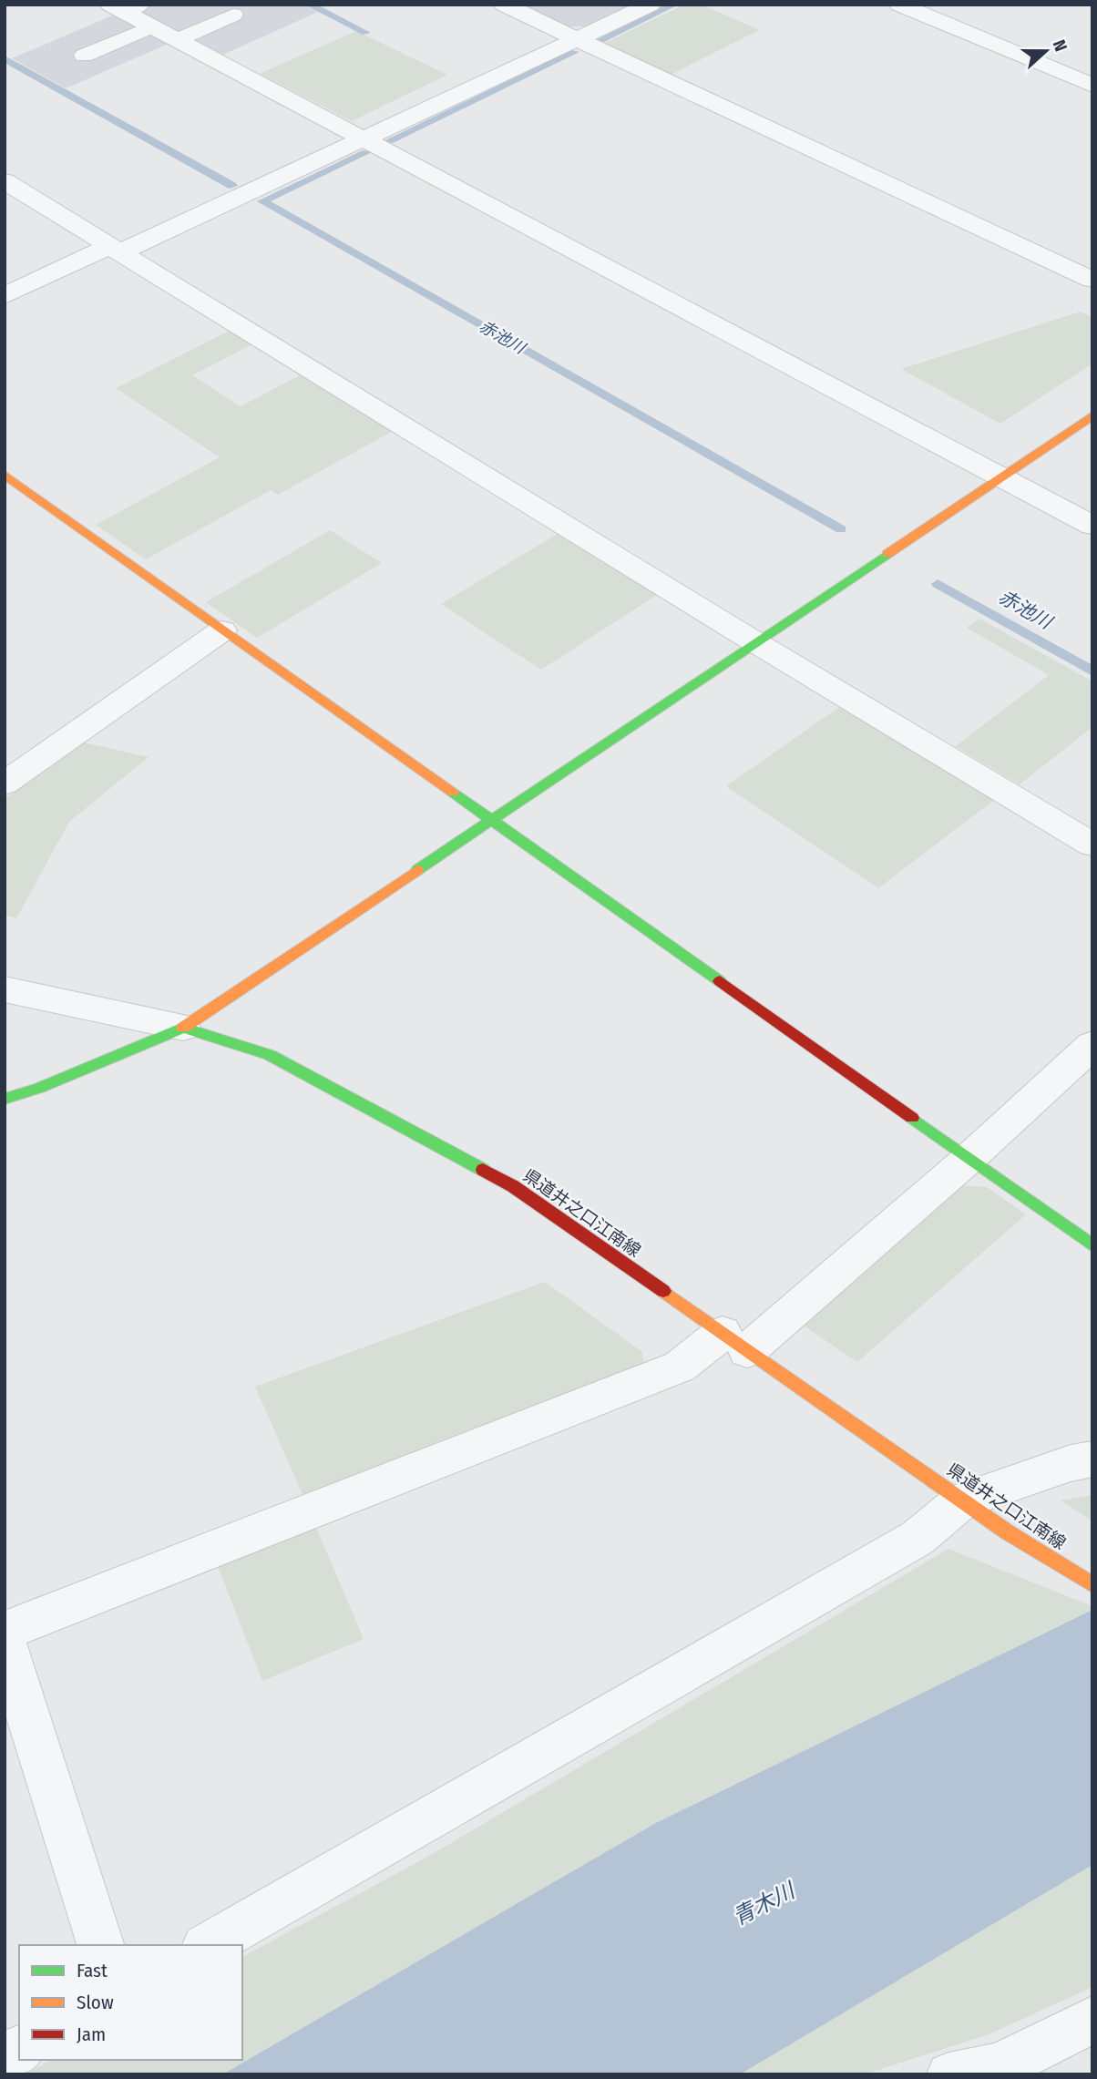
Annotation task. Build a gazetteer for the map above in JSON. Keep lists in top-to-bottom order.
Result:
{
  "streets": {
    "street": ["県道井之口江南線"]
  },
  "water": ["赤池川", "青木川"],
  "legend": ["Fast", "Slow", "Jam"],
  "north": "right"
}
